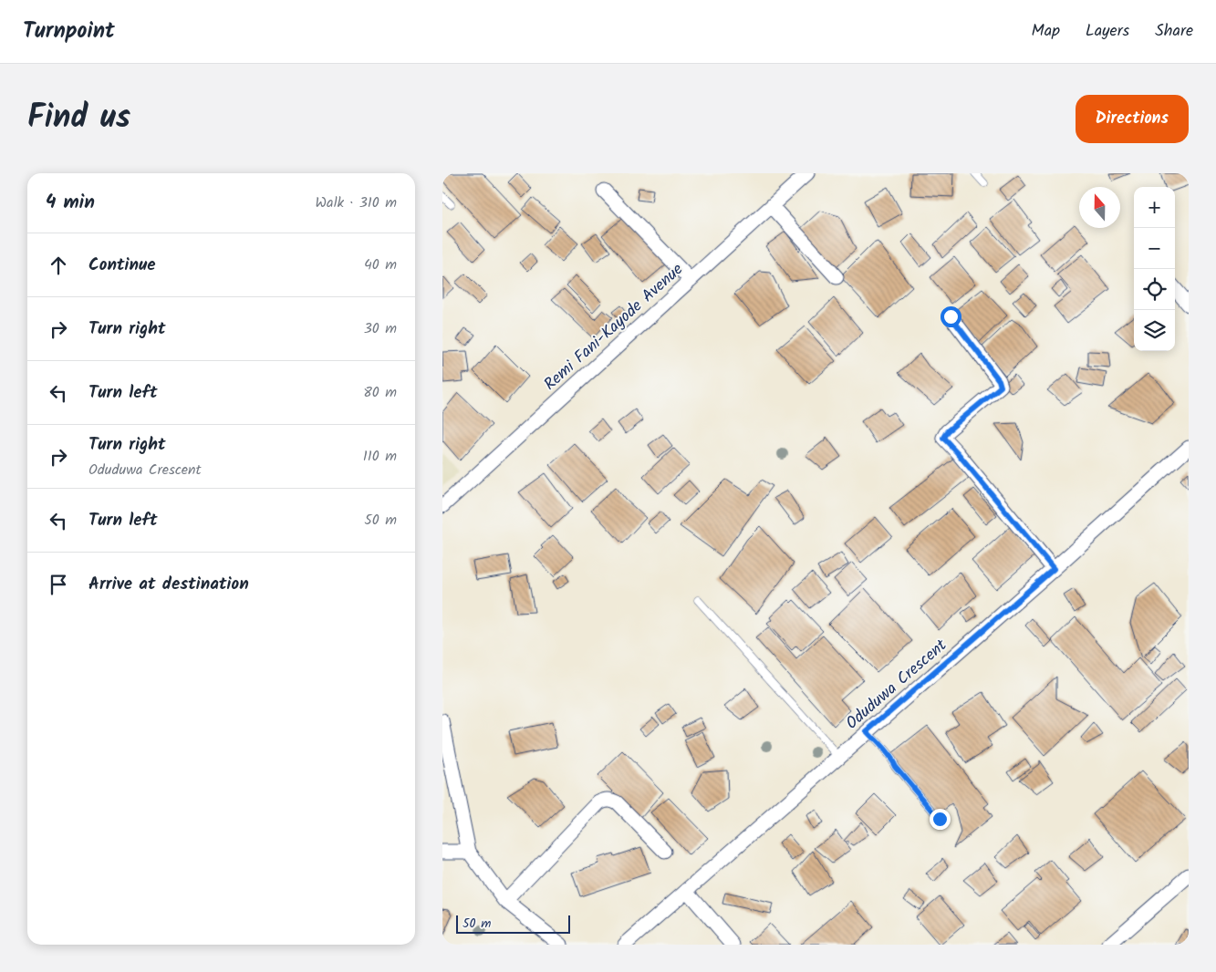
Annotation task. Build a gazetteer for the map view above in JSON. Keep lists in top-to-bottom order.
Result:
{
  "streets": {
    "street": ["Remi Fani-Kayode Avenue", "Oduduwa Crescent"]
  },
  "scale_bar": "50 m",
  "north": "top",
  "page": {
    "header": "Turnpoint",
    "nav": ["Map", "Layers", "Share"],
    "title": "Find us",
    "buttons": "Directions",
    "heading": ["4 min", "Walk · 310 m"],
    "map_buttons": ["+", "−"],
    "list": [
      ["Continue", "40 m"],
      ["Turn right", "30 m"],
      ["Turn left", "80 m"],
      ["Turn right", "Oduduwa Crescent", "110 m"],
      ["Turn left", "50 m"],
      "Arrive at destination"
    ],
    "scale": "50 m"
  }
}
